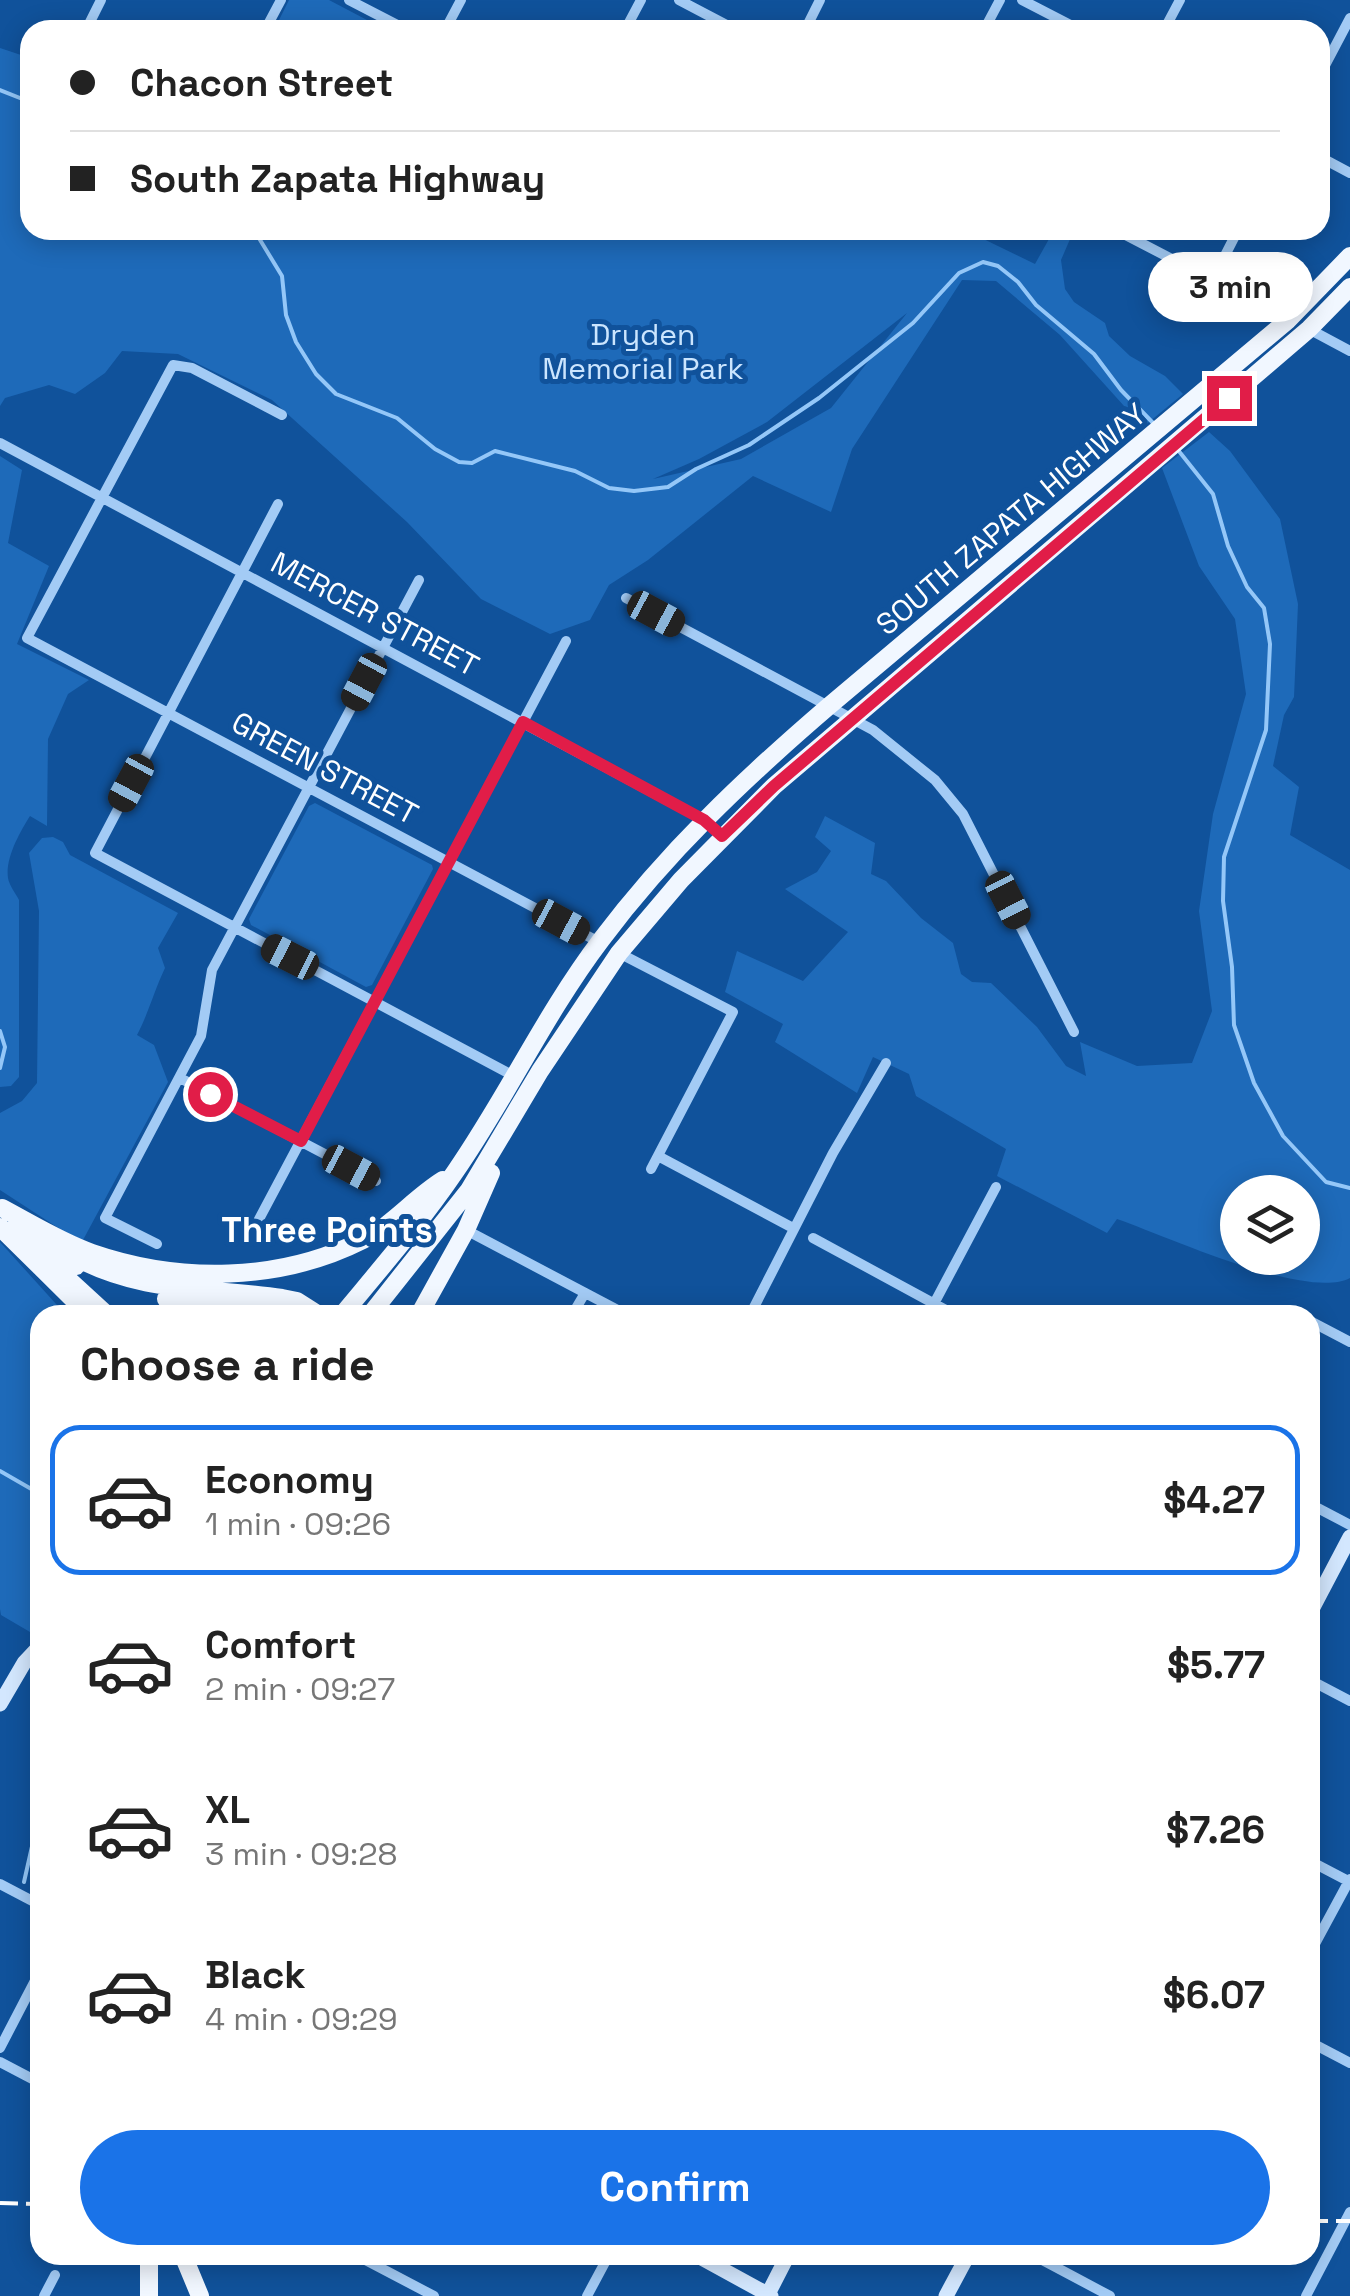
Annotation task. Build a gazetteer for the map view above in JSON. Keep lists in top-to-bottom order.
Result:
{
  "streets": {
    "main road": ["SOUTH ZAPATA HIGHWAY"],
    "street": ["MERCER STREET", "GREEN STREET"]
  },
  "crossings": [
    ["SOUTH ZAPATA HIGHWAY", "MERCER STREET"],
    ["SOUTH ZAPATA HIGHWAY", "GREEN STREET"],
    ["MERCER STREET", "GREEN STREET"]
  ],
  "districts": ["Three Points"],
  "parks": ["Dryden Memorial Park"],
  "page": {
    "banner": ["Chacon Street", "South Zapata Highway"],
    "bubble": "3 min",
    "heading": "Choose a ride",
    "list": [
      {
        "name": "Economy",
        "note": "1 min · 09:26",
        "value": "$4.27"
      },
      {
        "name": "Comfort",
        "note": "2 min · 09:27",
        "value": "$5.77"
      },
      {
        "name": "XL",
        "note": "3 min · 09:28",
        "value": "$7.26"
      },
      {
        "name": "Black",
        "note": "4 min · 09:29",
        "value": "$6.07"
      }
    ],
    "buttons": "Confirm"
  }
}
